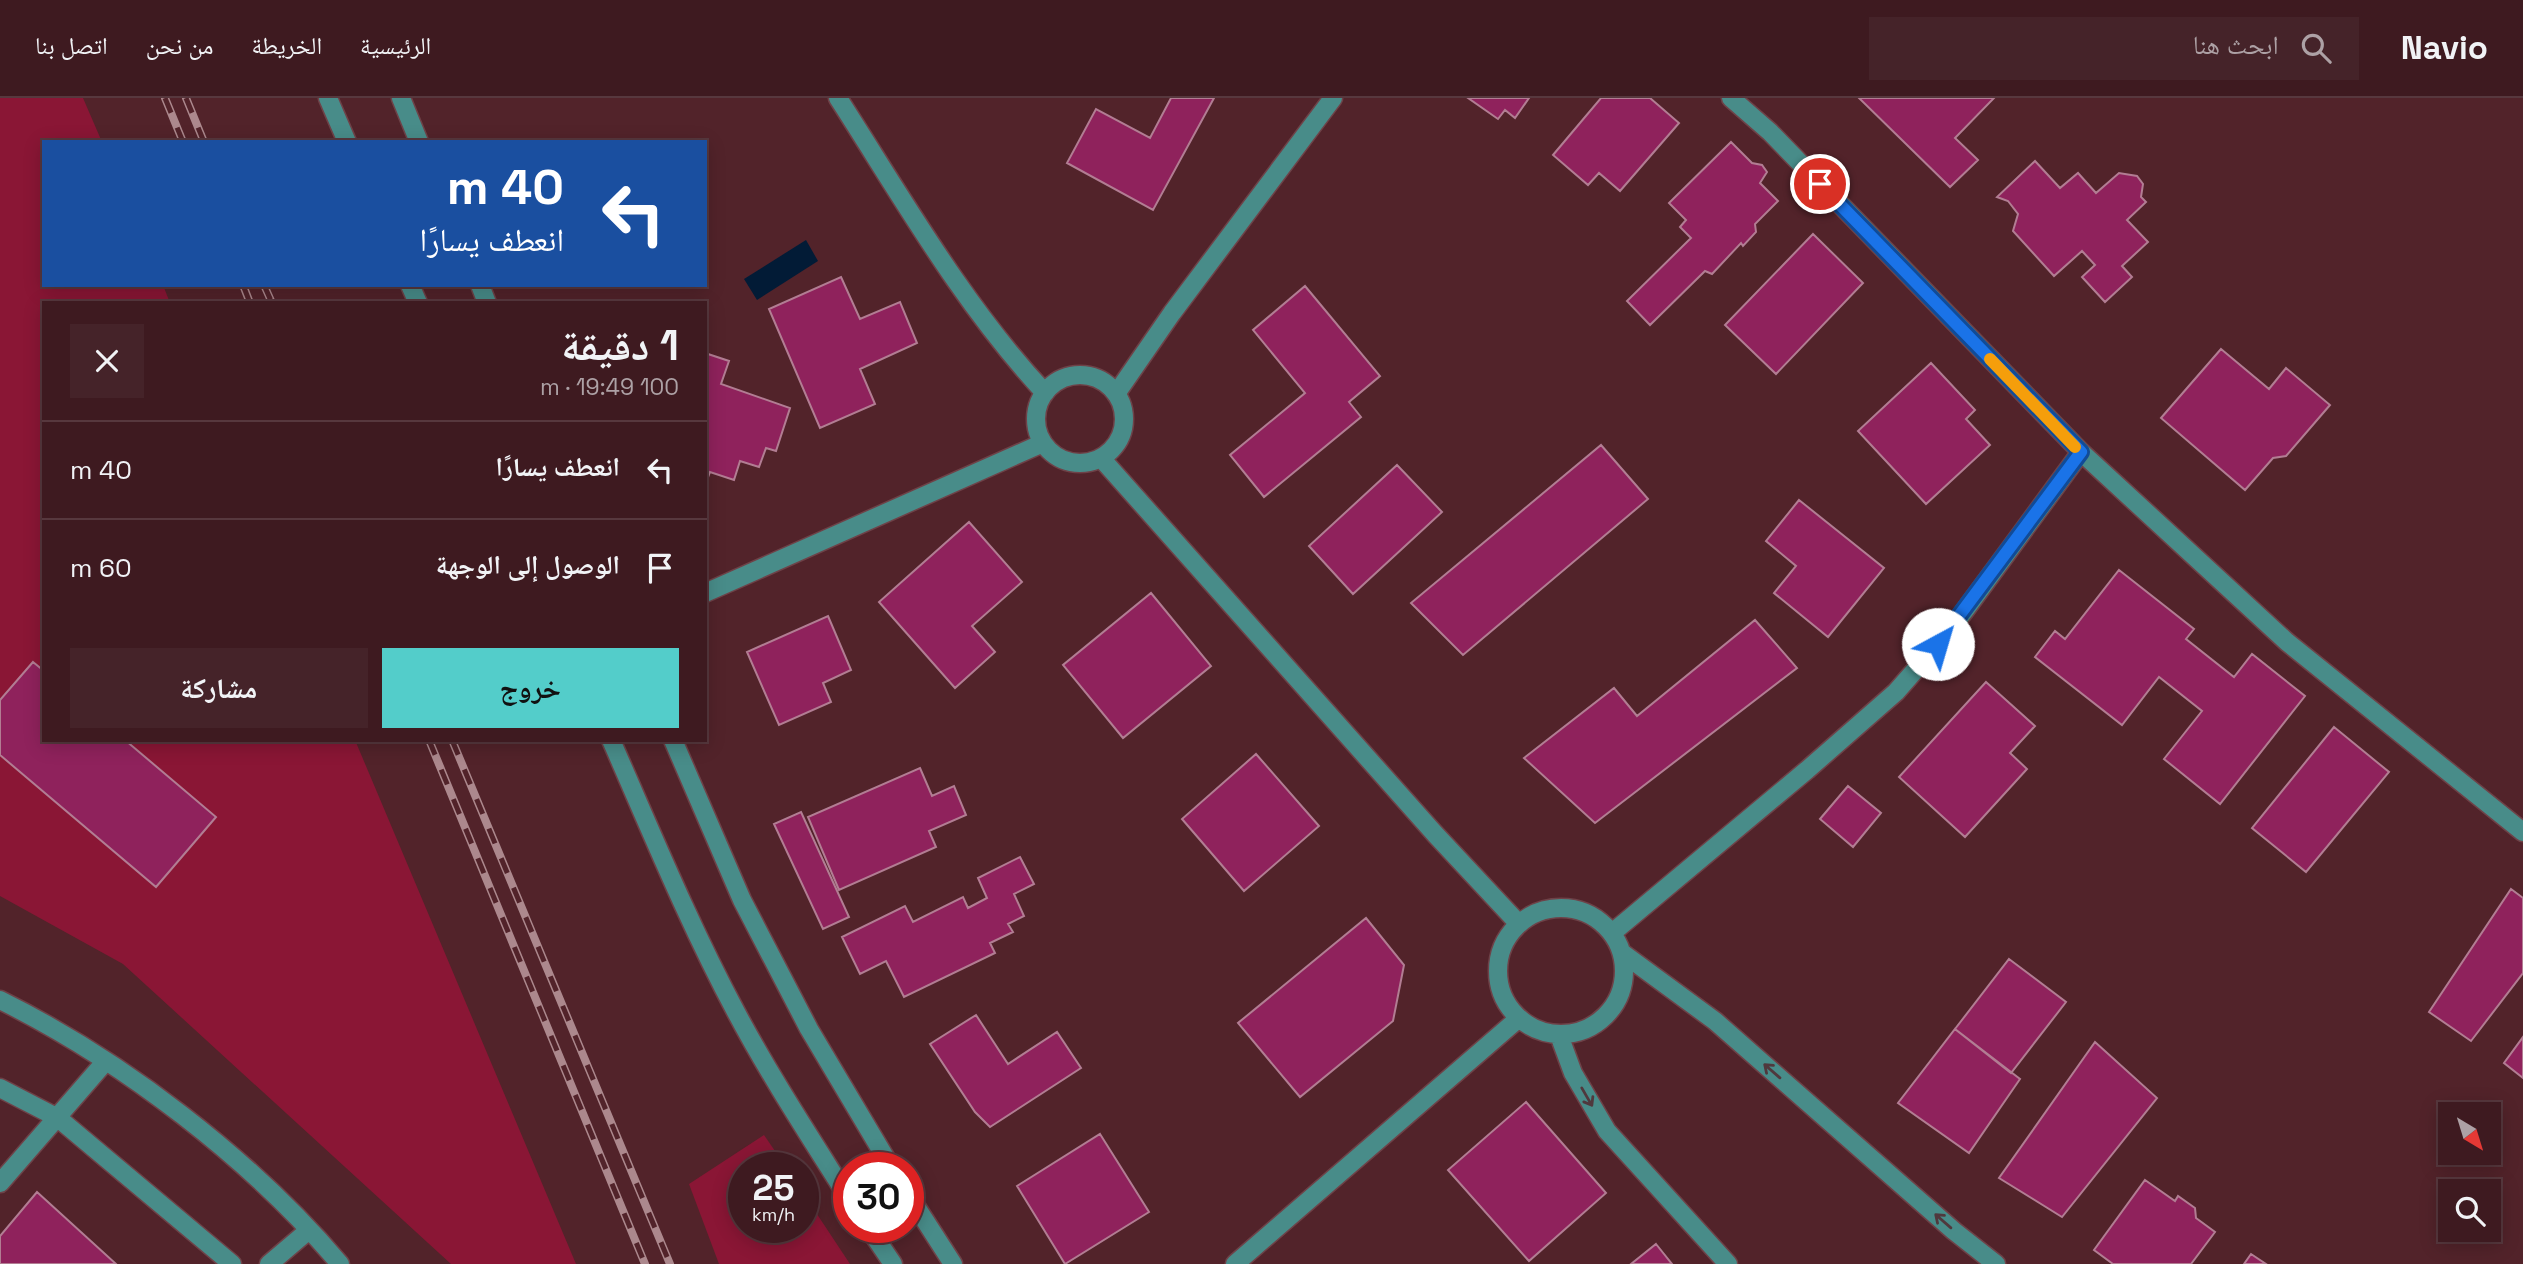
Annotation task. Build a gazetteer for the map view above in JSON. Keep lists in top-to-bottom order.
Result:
{
  "north": "bottom right",
  "page": {
    "header": "Navio",
    "search": "ابحث هنا",
    "nav": [
      "الرئيسية",
      "الخريطة",
      "من نحن",
      "اتصل بنا"
    ],
    "turn": ["40 m", "انعطف يسارًا"],
    "heading": ["1 دقيقة", "100 m · 19:49"],
    "list": [
      {
        "name": "انعطف يسارًا",
        "value": "40 m"
      },
      {
        "name": "الوصول إلى الوجهة",
        "value": "60 m"
      }
    ],
    "buttons": ["خروج", "مشاركة"],
    "speed": "25 km/h",
    "limit": "30"
  }
}
